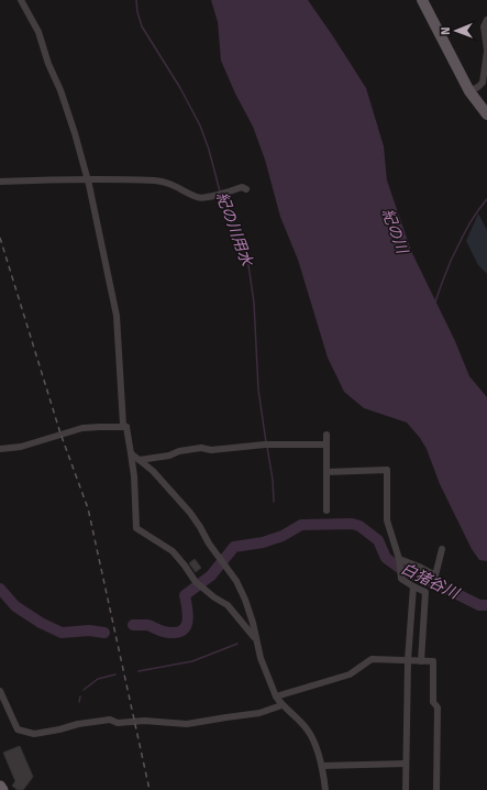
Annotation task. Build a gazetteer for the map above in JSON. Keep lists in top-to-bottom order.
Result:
{
  "water": ["紀の川用水", "紀の川", "白猪谷川"],
  "north": "left"
}
